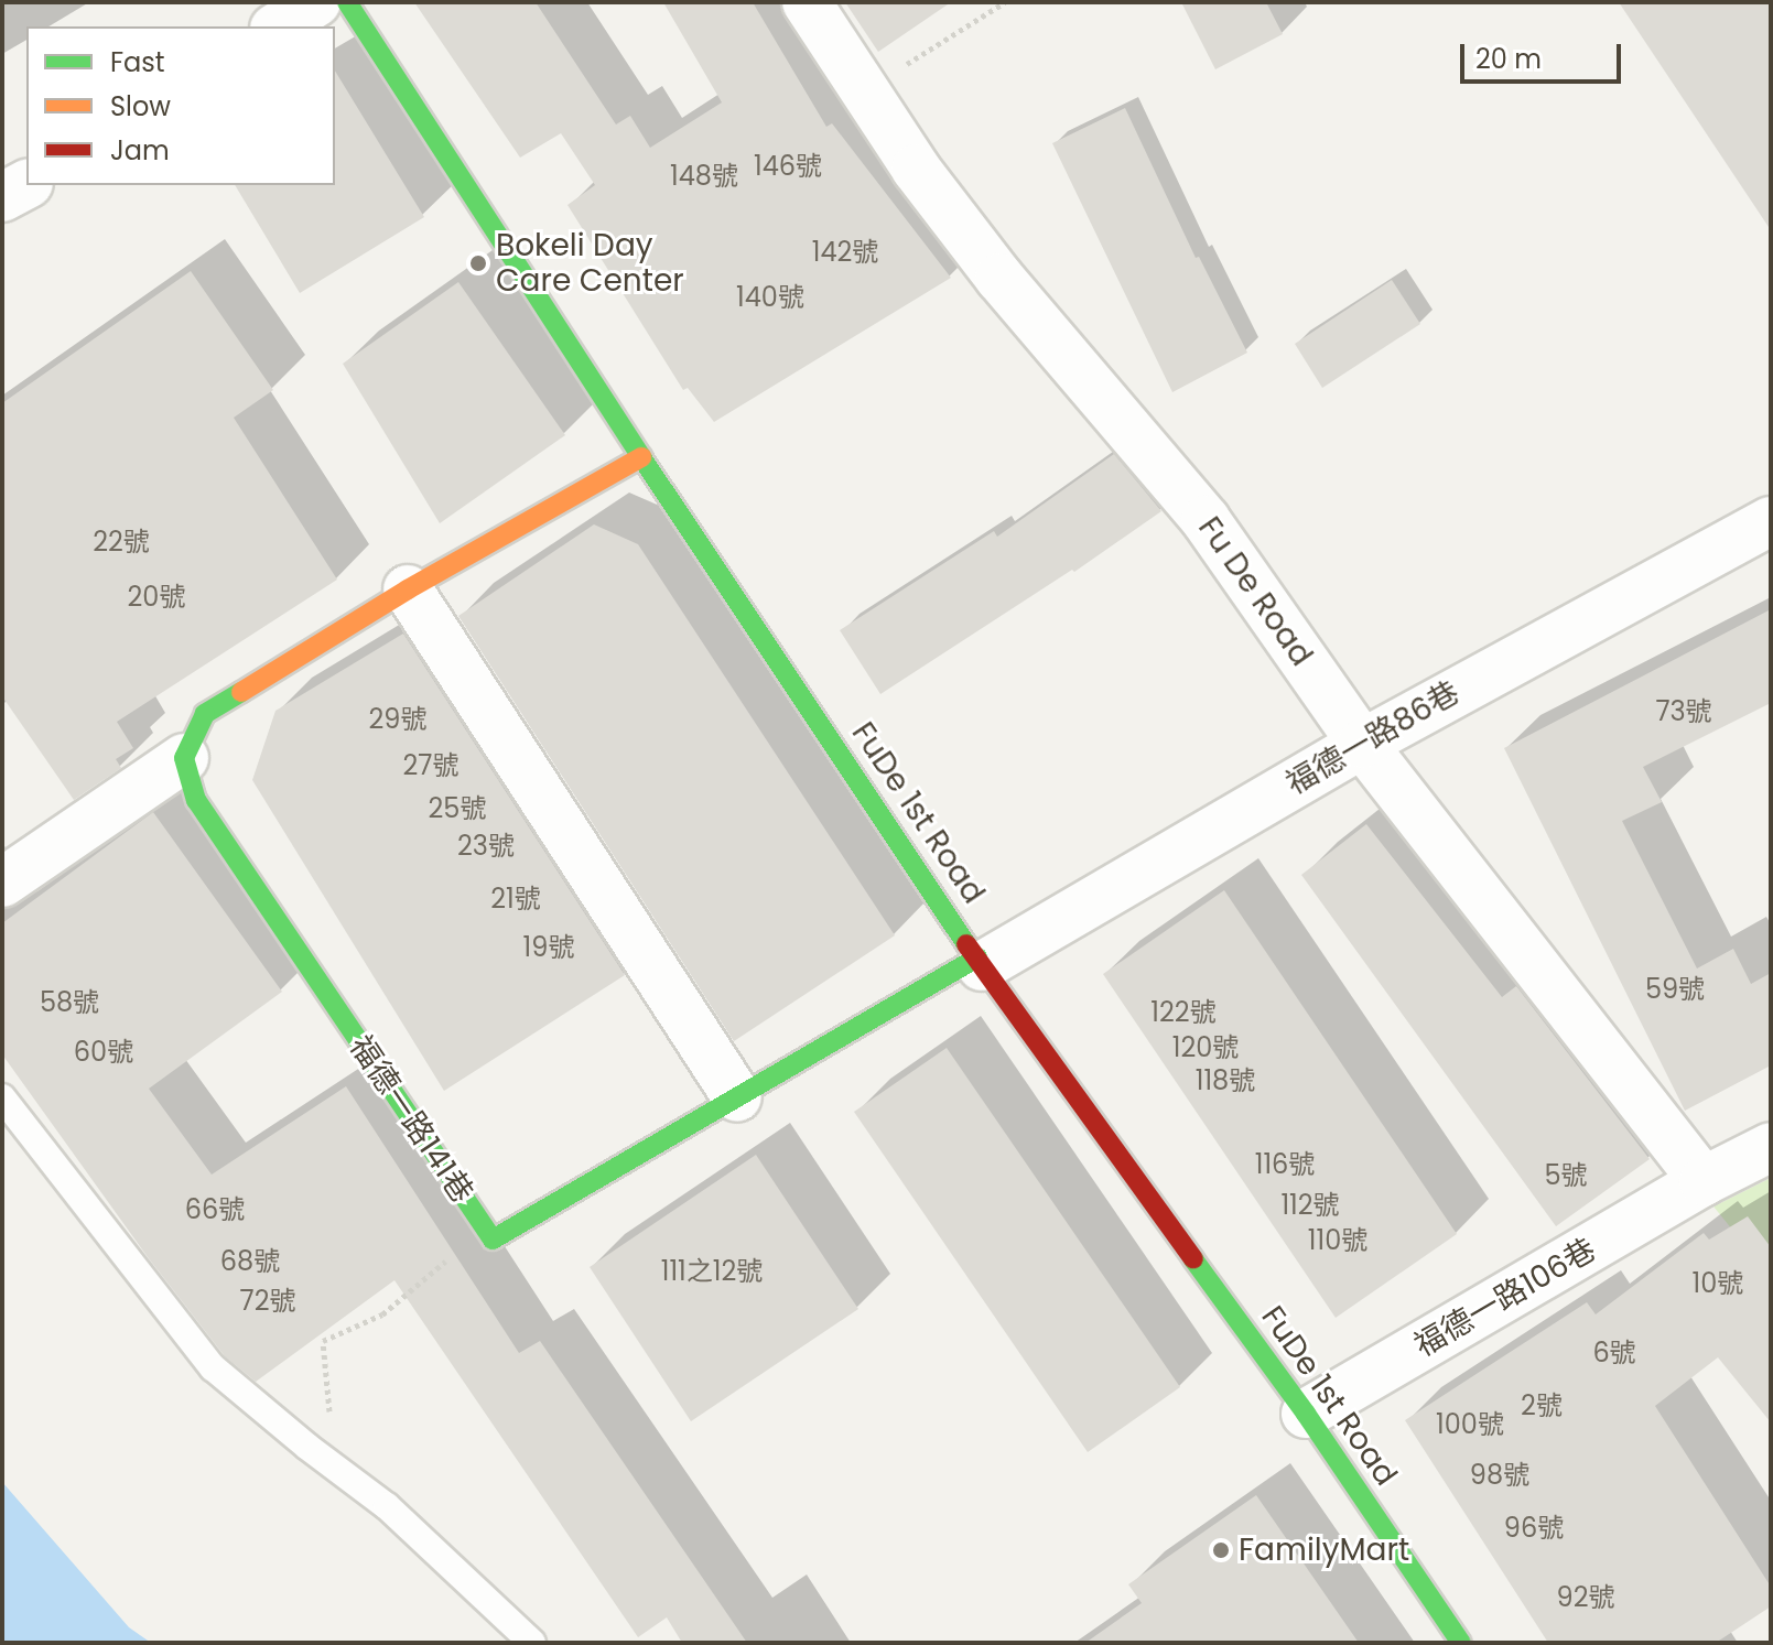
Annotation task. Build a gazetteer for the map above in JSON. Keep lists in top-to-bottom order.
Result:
{
  "streets": {
    "street": [
      "Fu De Road",
      "福德一路86巷",
      "FuDe 1st Road",
      "福德一路141巷",
      "福德一路106巷"
    ]
  },
  "crossings": [
    ["Fu De Road", "福德一路86巷"],
    ["Fu De Road", "福德一路106巷"],
    ["福德一路86巷", "FuDe 1st Road"],
    ["福德一路86巷", "福德一路141巷"],
    ["FuDe 1st Road", "福德一路141巷"],
    ["FuDe 1st Road", "福德一路106巷"]
  ],
  "places": ["Bokeli Day Care Center", "FamilyMart"],
  "house_numbers": [
    "146號",
    "148號",
    "142號",
    "140號",
    "22號",
    "20號",
    "73號",
    "29號",
    "27號",
    "25號",
    "23號",
    "21號",
    "19號",
    "59號",
    "58號",
    "122號",
    "120號",
    "60號",
    "118號",
    "116號",
    "5號",
    "112號",
    "66號",
    "110號",
    "68號",
    "111之12號",
    "10號",
    "72號",
    "6號",
    "2號",
    "100號",
    "98號",
    "96號",
    "92號"
  ],
  "legend": ["Fast", "Slow", "Jam"],
  "scale_bar": "20 m"
}
